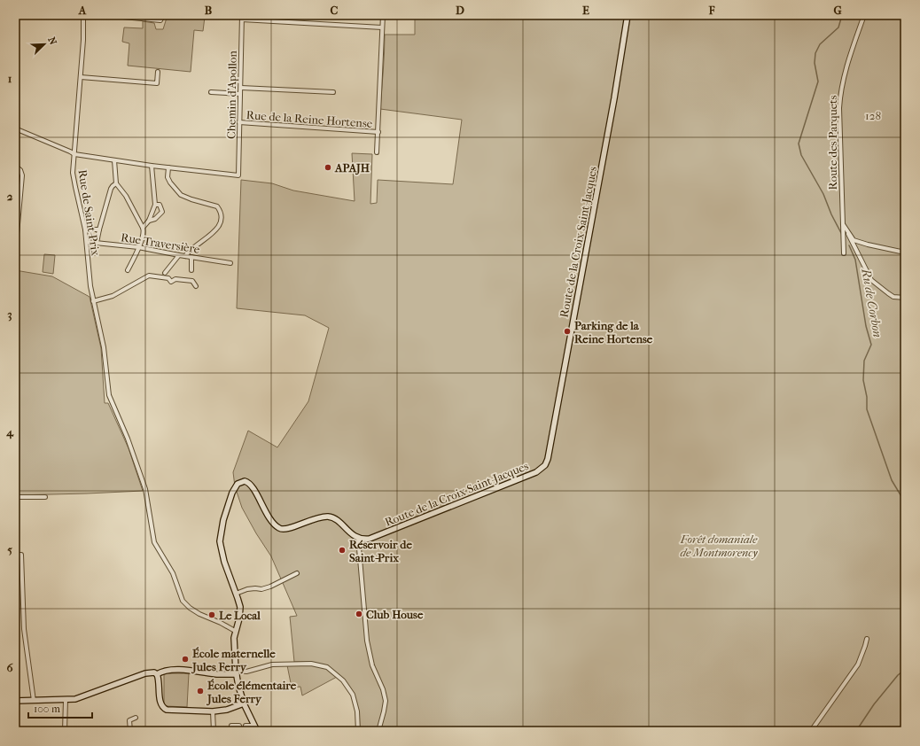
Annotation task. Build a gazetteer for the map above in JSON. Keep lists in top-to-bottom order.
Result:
{
  "streets": {
    "street": [
      "Chemin d'Apollon",
      "Rue de la Reine Hortense",
      "Route des Parquets",
      "Rue de Saint-Prix",
      "Route de la Croix Saint-Jacques",
      "Rue Traversière"
    ]
  },
  "crossings": [
    ["Chemin d'Apollon", "Rue de la Reine Hortense"],
    ["Rue de Saint-Prix", "Rue Traversière"]
  ],
  "water": ["Ru de Corbon"],
  "parks": ["128", "Forêt domaniale de Montmorency"],
  "places": [
    "APAJH",
    "Parking de la Reine Hortense",
    "Réservoir de Saint-Prix",
    "Club House",
    "Le Local",
    "École maternelle Jules Ferry",
    "École élémentaire Jules Ferry"
  ],
  "scale_bar": "100 m",
  "north": "top right",
  "grid": {
    "columns": [
      "A",
      "B",
      "C",
      "D",
      "E",
      "F",
      "G"
    ],
    "rows": [
      "1",
      "2",
      "3",
      "4",
      "5",
      "6"
    ]
  }
}
